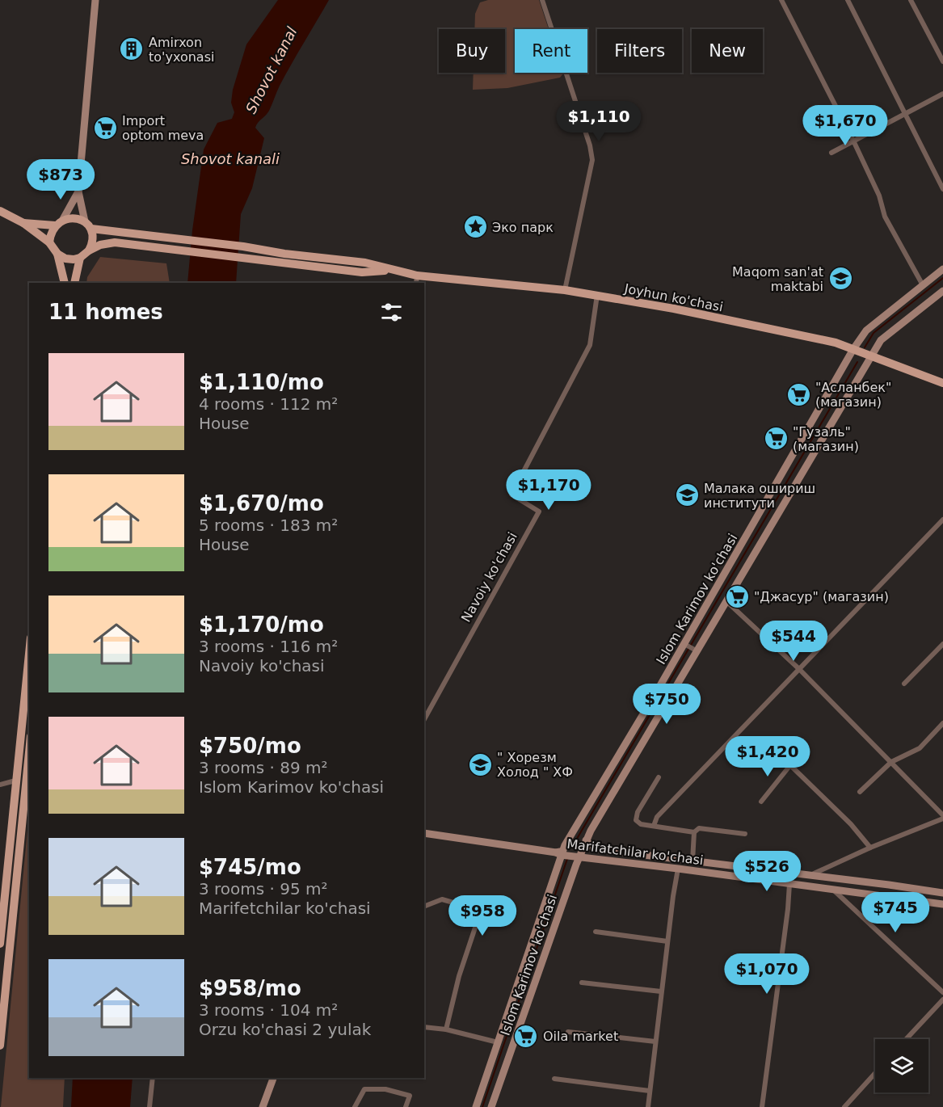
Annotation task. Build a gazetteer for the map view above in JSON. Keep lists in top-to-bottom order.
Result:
{
  "streets": {
    "main road": ["Joyhun ko'chasi", "Islom Karimov ko'chasi", "Marifatchilar ko'chasi"],
    "street": ["Navoiy ko'chasi"]
  },
  "crossings": [
    ["Joyhun ko'chasi", "Navoiy ko'chasi"],
    ["Joyhun ko'chasi", "Islom Karimov ko'chasi"],
    ["Islom Karimov ko'chasi", "Marifatchilar ko'chasi"]
  ],
  "water": ["Shovot kanal", "Shovot kanali"],
  "places": {
    "building": ["Amirxon to'yxonasi"],
    "supermarket": [
      "Import optom meva",
      "\"Асланбек\" (магазин)",
      "\"Гузаль\" (магазин)",
      "\"Джасур\" (магазин)",
      "Oila market"
    ],
    "place": ["Эко парк"],
    "school or university": ["Maqom san'at maktabi", "Малака ошириш институти", "\" Хорезм Холод \" ХФ"]
  },
  "page": {
    "chip": [
      "Buy",
      "Rent",
      "Filters",
      "New"
    ],
    "price": [
      "$1,110",
      "$1,670",
      "$873",
      "$1,170",
      "$544",
      "$750",
      "$1,420",
      "$526",
      "$745",
      "$958",
      "$1,070"
    ],
    "heading": "11 homes",
    "list": [
      {
        "name": "$1,110/mo",
        "note": "4 rooms · 112 m² · House"
      },
      {
        "name": "$1,670/mo",
        "note": "5 rooms · 183 m² · House"
      },
      {
        "name": "$1,170/mo",
        "note": "3 rooms · 116 m² · Navoiy ko'chasi"
      },
      {
        "name": "$750/mo",
        "note": "3 rooms · 89 m² · Islom Karimov ko'chasi"
      },
      {
        "name": "$745/mo",
        "note": "3 rooms · 95 m² · Marifetchilar ko'chasi"
      },
      {
        "name": "$958/mo",
        "note": "3 rooms · 104 m² · Orzu ko'chasi 2 yulak"
      }
    ]
  }
}
